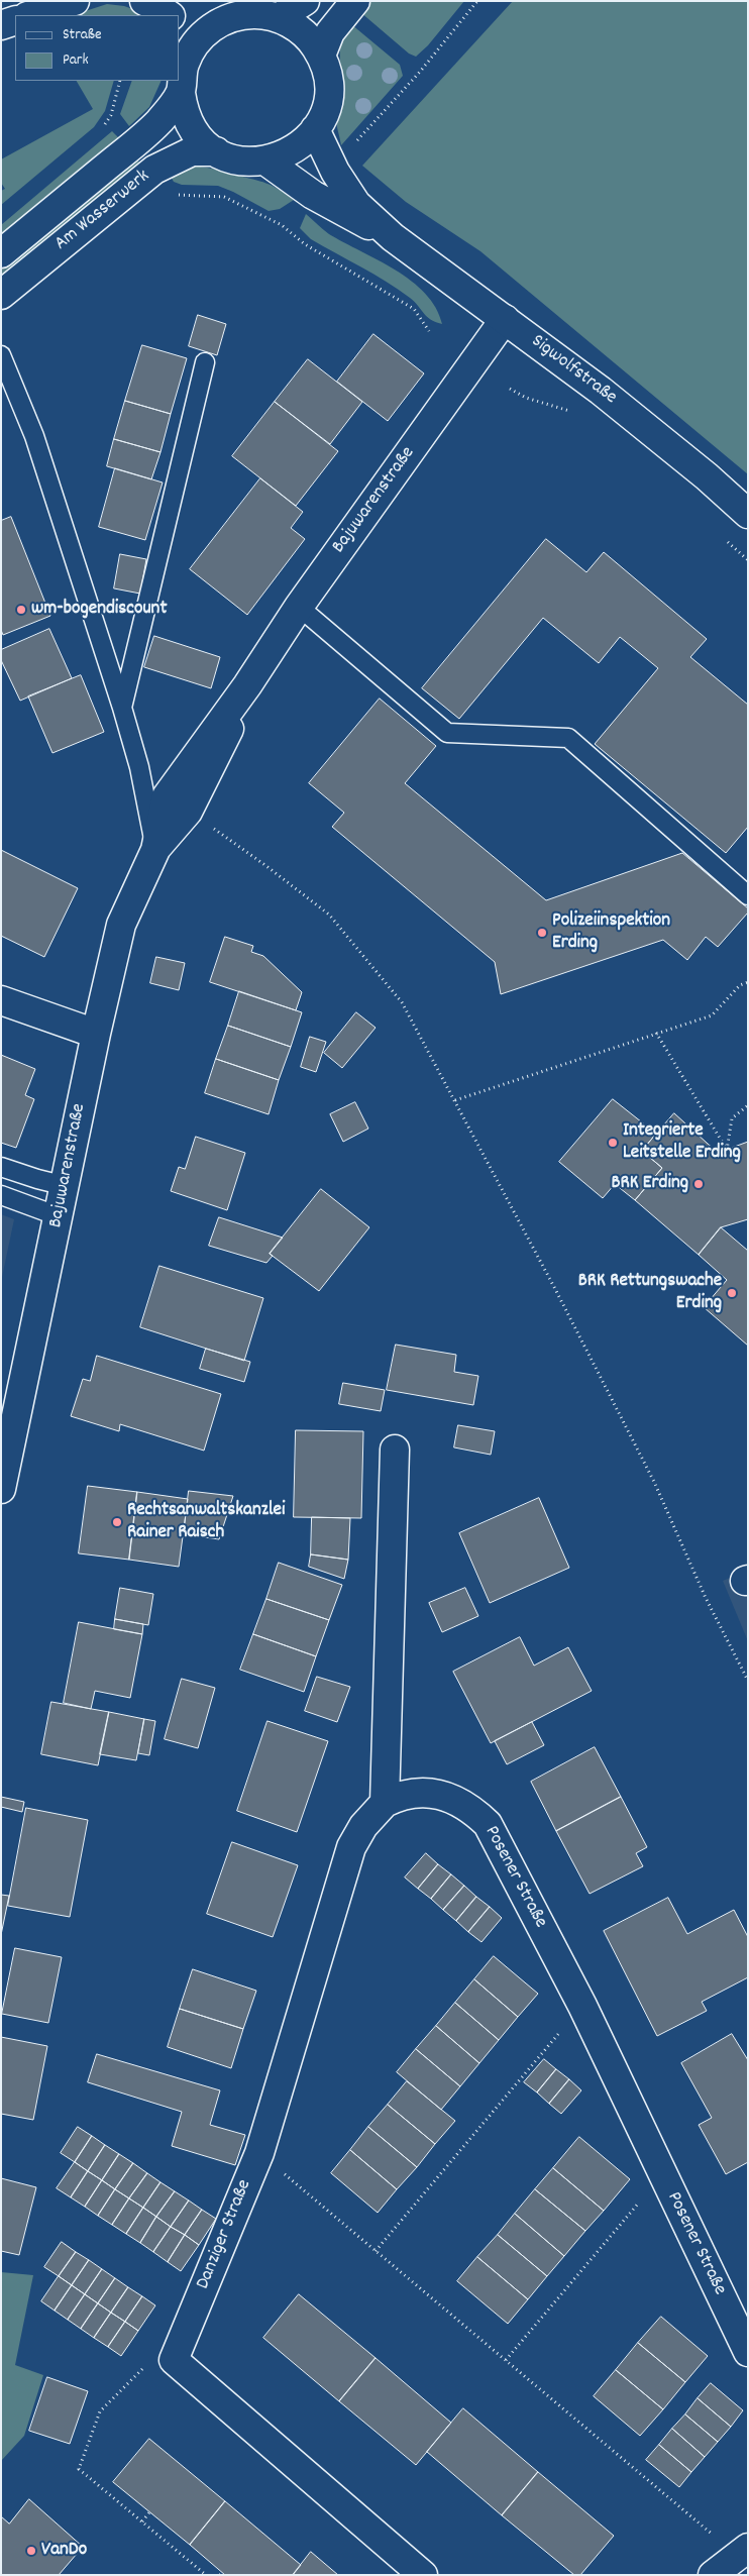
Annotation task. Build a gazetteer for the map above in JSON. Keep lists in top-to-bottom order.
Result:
{
  "streets": {
    "street": [
      "Am Wasserwerk",
      "Sigwolfstraße",
      "Bajuwarenstraße",
      "Posener Straße",
      "Danziger Straße"
    ]
  },
  "crossings": [
    ["Am Wasserwerk", "Sigwolfstraße"],
    ["Sigwolfstraße", "Bajuwarenstraße"],
    ["Posener Straße", "Danziger Straße"]
  ],
  "places": [
    "wm-bogendiscount",
    "Polizeiinspektion Erding",
    "Integrierte Leitstelle Erding",
    "BRK Erding",
    "BRK Rettungswache Erding",
    "Rechtsanwaltskanzlei Rainer Raisch",
    "VanDo"
  ],
  "legend": ["Straße", "Park"]
}
